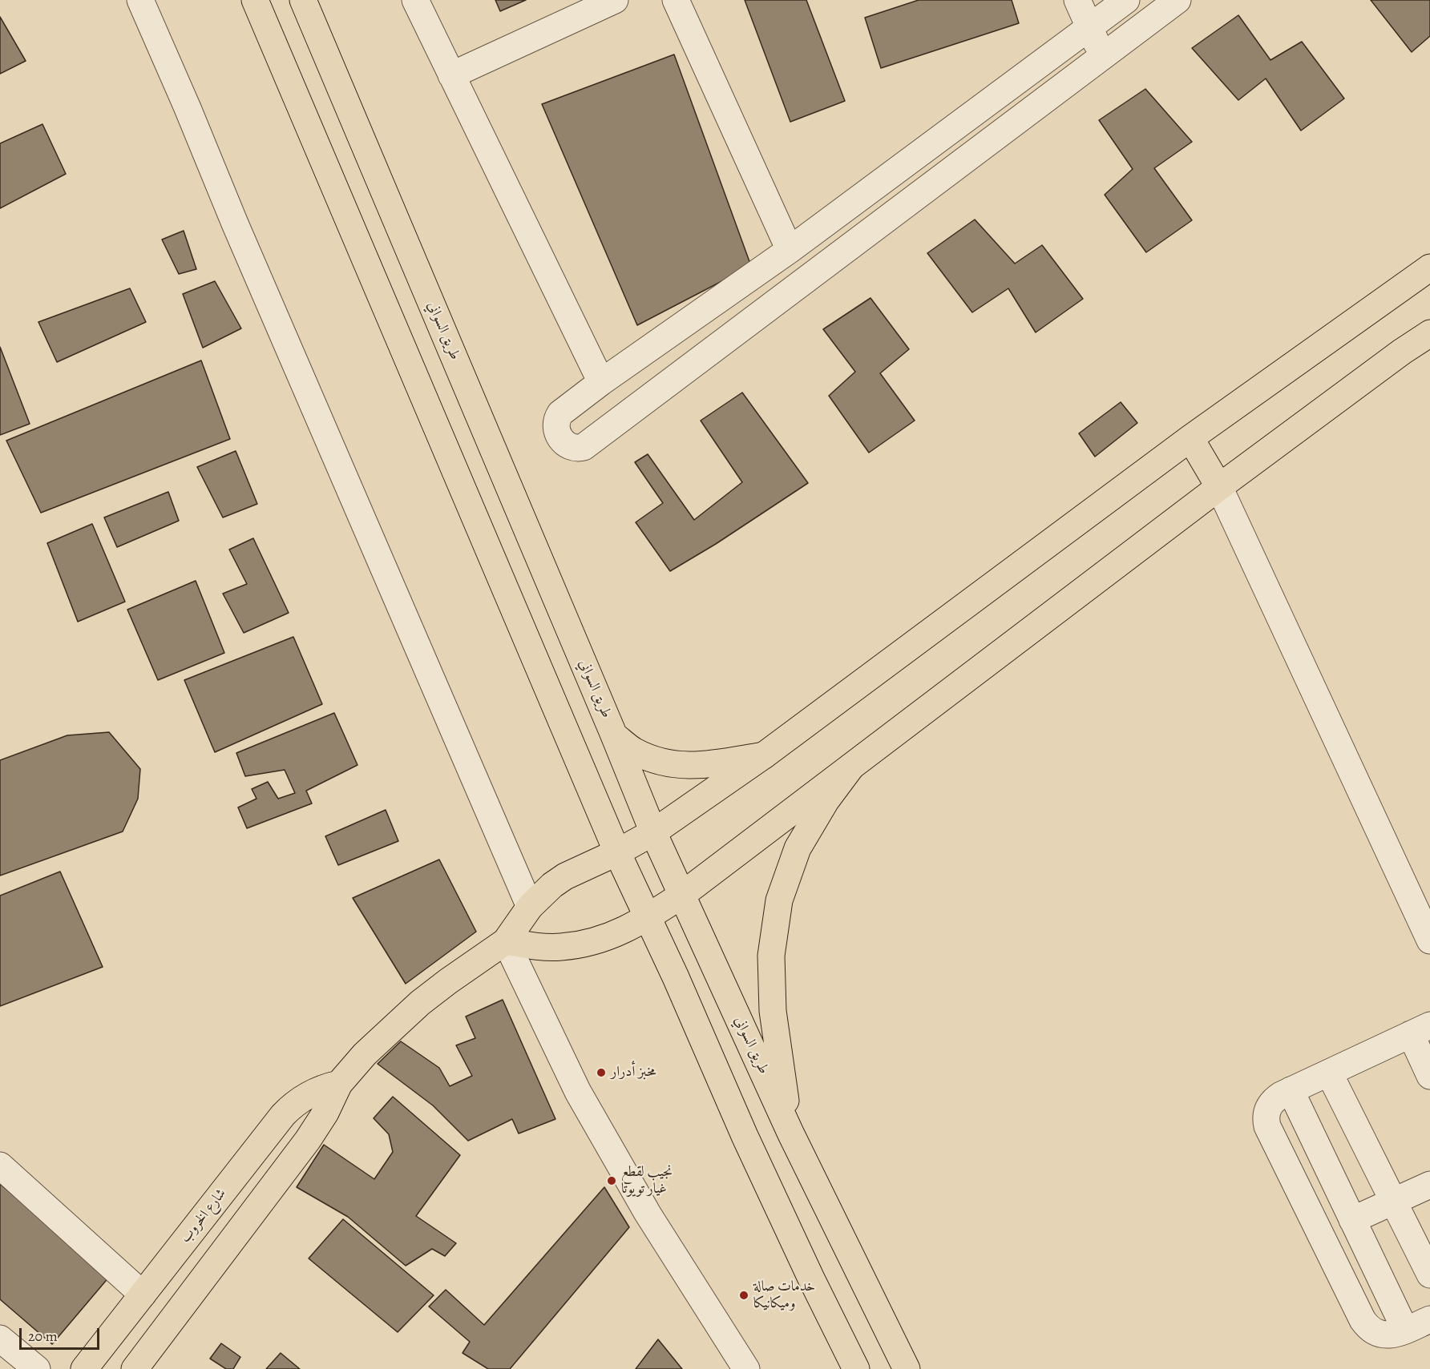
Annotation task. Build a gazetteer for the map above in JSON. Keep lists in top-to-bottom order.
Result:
{
  "streets": {
    "main road": ["طريق السواني", "شارع الخروب"]
  },
  "places": ["مخبز أدرار", "نجيب لقطع غيار تويوتا", "خدمات صالة وميكانيكا"],
  "scale_bar": "20 m"
}
